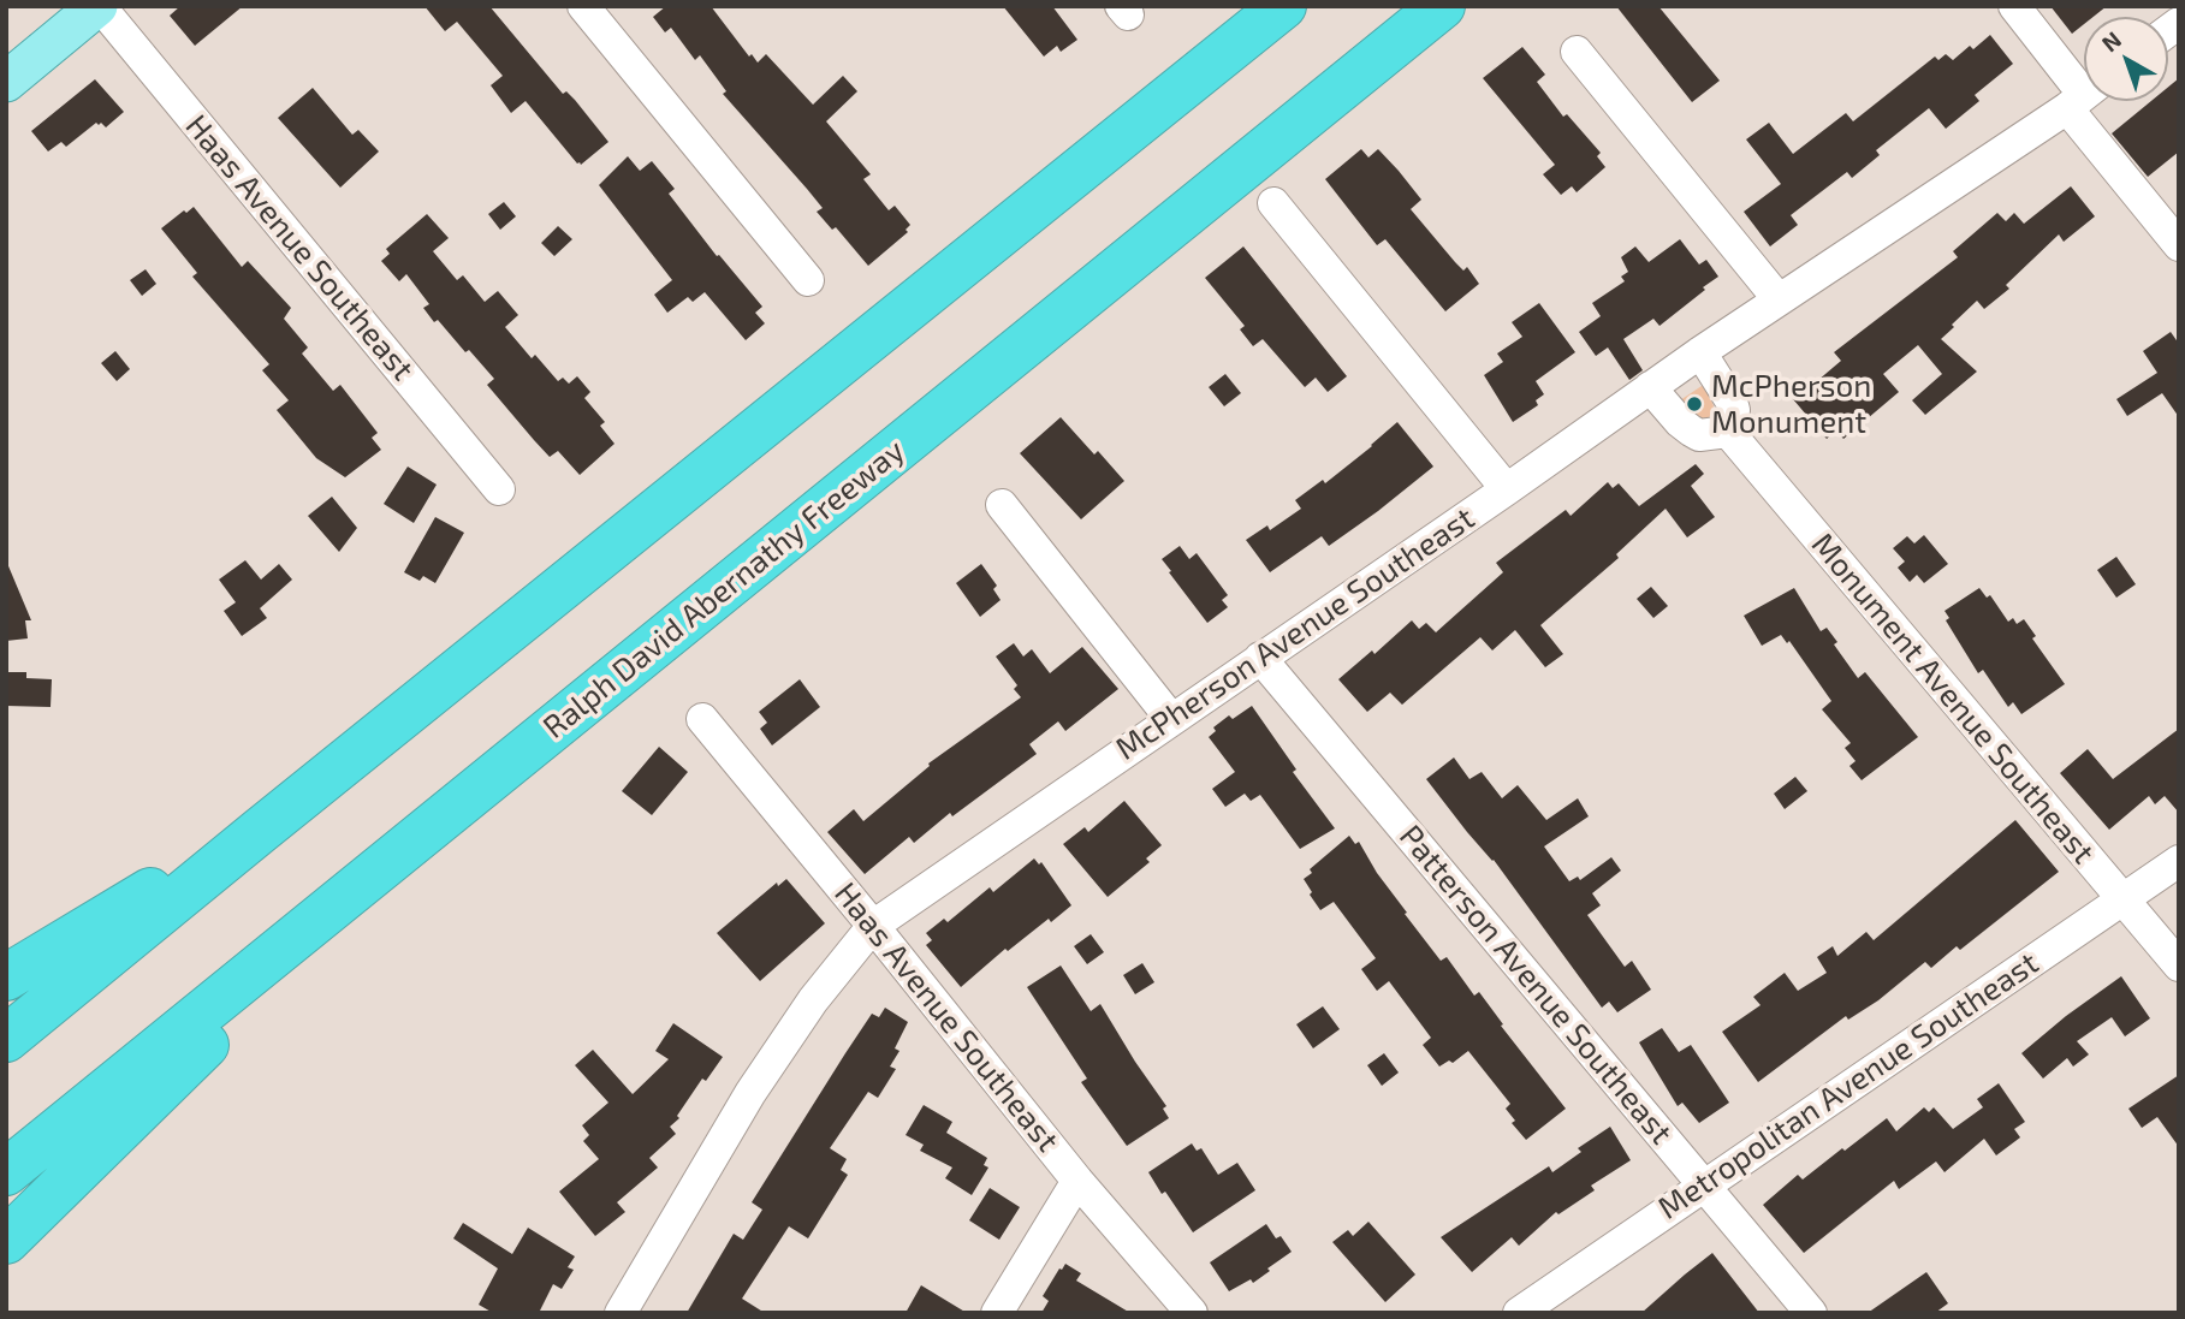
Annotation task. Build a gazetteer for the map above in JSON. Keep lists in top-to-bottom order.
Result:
{
  "streets": {
    "highway": ["Ralph David Abernathy Freeway"],
    "street": [
      "Haas Avenue Southeast",
      "McPherson Avenue Southeast",
      "Monument Avenue Southeast",
      "Patterson Avenue Southeast",
      "Metropolitan Avenue Southeast"
    ]
  },
  "crossings": [
    ["Haas Avenue Southeast", "McPherson Avenue Southeast"],
    ["McPherson Avenue Southeast", "Patterson Avenue Southeast"],
    ["Monument Avenue Southeast", "Metropolitan Avenue Southeast"],
    ["Patterson Avenue Southeast", "Metropolitan Avenue Southeast"]
  ],
  "places": ["McPherson Monument"],
  "north": "top left"
}
